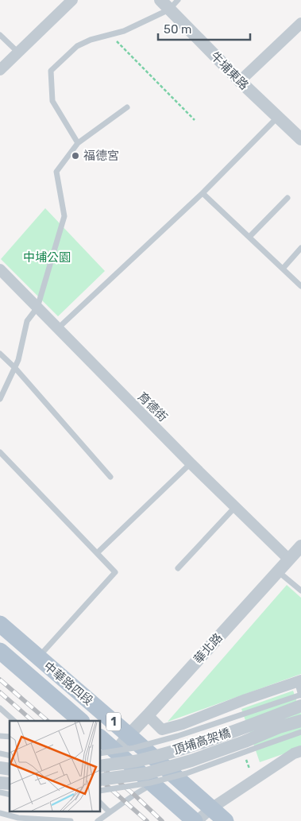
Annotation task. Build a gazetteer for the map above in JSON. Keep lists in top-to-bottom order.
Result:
{
  "streets": {
    "main road": ["中華路四段", "1"],
    "street": [
      "牛埔東路",
      "育德街",
      "華北路",
      "頂埔高架橋"
    ]
  },
  "crossings": [
    ["育德街", "華北路"],
    ["華北路", "中華路四段"],
    ["華北路", "1"]
  ],
  "parks": ["中埔公園"],
  "places": ["福德宮"],
  "scale_bar": "50 m"
}
